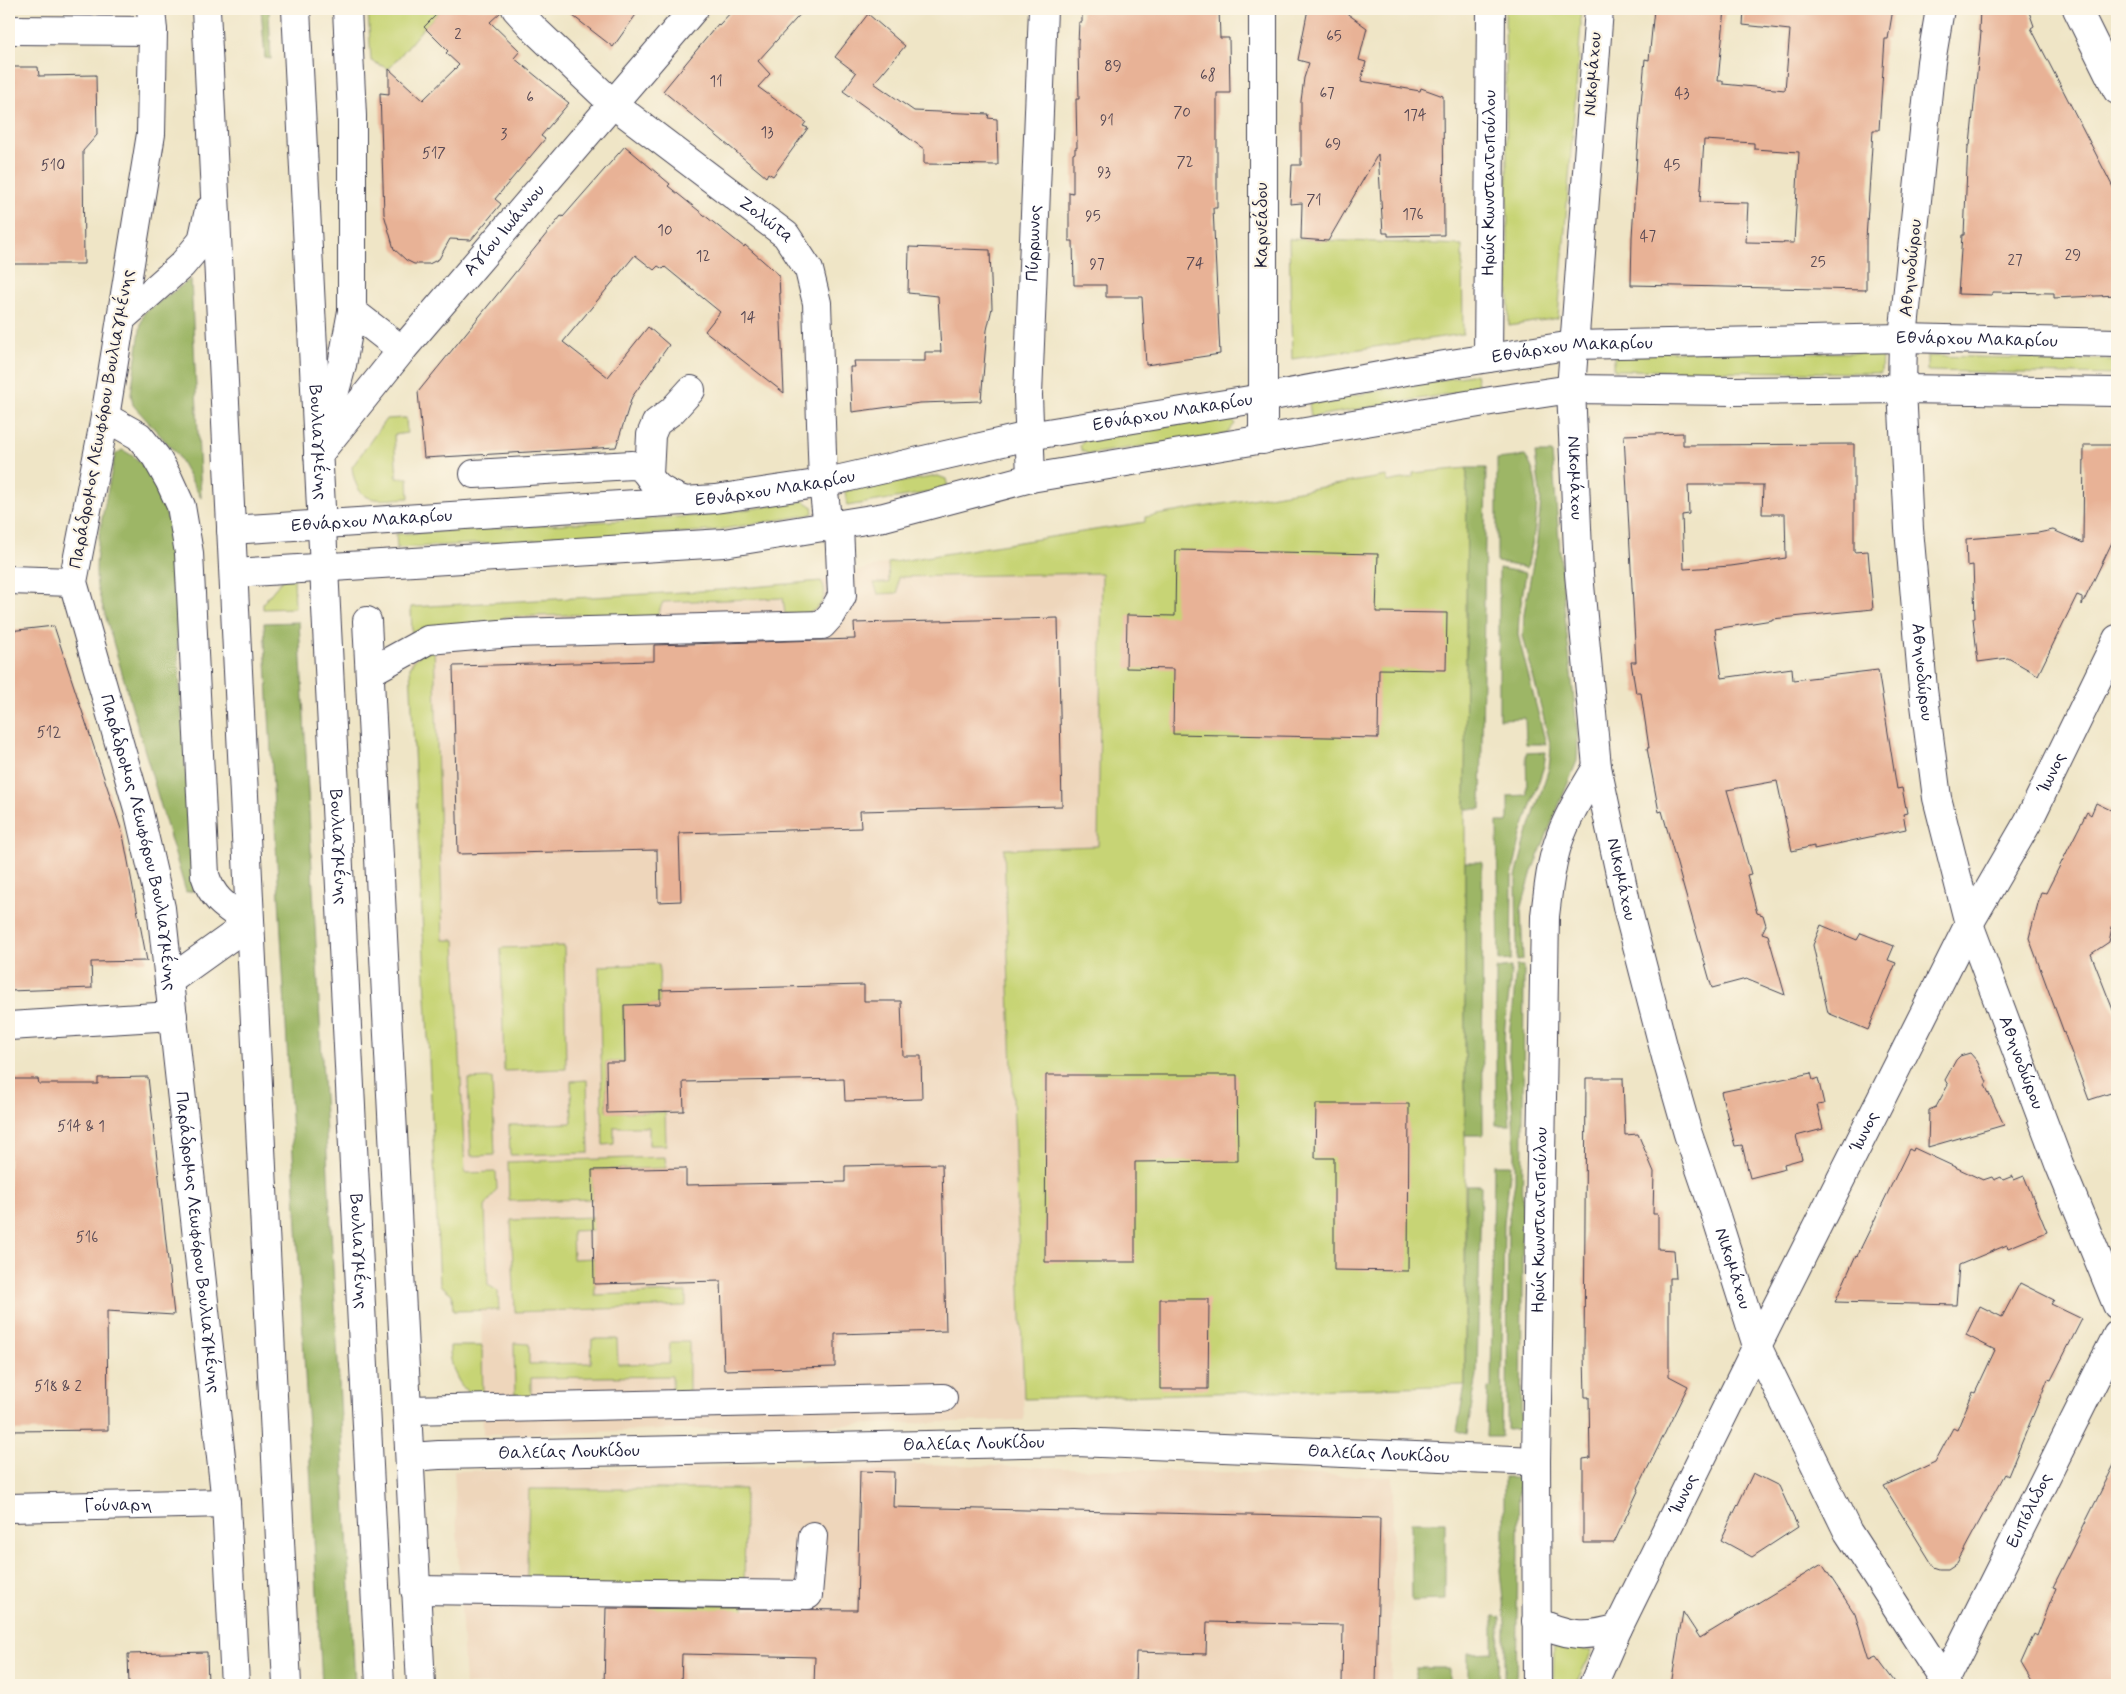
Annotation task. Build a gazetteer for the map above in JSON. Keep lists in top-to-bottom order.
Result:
{
  "streets": {
    "street": [
      "Νικομάχου",
      "Ηρώς Κωνσταντοπούλου",
      "Ζολώτα",
      "Καρνεάδου",
      "Αγίου Ιωάννου",
      "Πύρρωνος",
      "Αθηνοδώρου",
      "Εθνάρχου Μακαρίου",
      "Παράδρομος Λεωφόρου Βουλιαγμένης",
      "Βουλιαγμένης",
      "Ίωνος",
      "Θαλείας Λουκίδου",
      "Γούναρη",
      "Ευπόλιδος"
    ]
  },
  "crossings": [
    ["Νικομάχου", "Ηρώς Κωνσταντοπούλου"],
    ["Νικομάχου", "Εθνάρχου Μακαρίου"],
    ["Νικομάχου", "Ίωνος"],
    ["Νικομάχου", "Ευπόλιδος"],
    ["Ηρώς Κωνσταντοπούλου", "Εθνάρχου Μακαρίου"],
    ["Ηρώς Κωνσταντοπούλου", "Θαλείας Λουκίδου"],
    ["Ζολώτα", "Αγίου Ιωάννου"],
    ["Ζολώτα", "Εθνάρχου Μακαρίου"],
    ["Καρνεάδου", "Εθνάρχου Μακαρίου"],
    ["Αγίου Ιωάννου", "Βουλιαγμένης"],
    ["Πύρρωνος", "Εθνάρχου Μακαρίου"],
    ["Αθηνοδώρου", "Εθνάρχου Μακαρίου"],
    ["Αθηνοδώρου", "Ίωνος"],
    ["Εθνάρχου Μακαρίου", "Βουλιαγμένης"],
    ["Παράδρομος Λεωφόρου Βουλιαγμένης", "Γούναρη"]
  ],
  "house_numbers": [
    "2",
    "65",
    "89",
    "68",
    "11",
    "67",
    "43",
    "6",
    "70",
    "174",
    "91",
    "13",
    "3",
    "69",
    "517",
    "72",
    "510",
    "45",
    "93",
    "71",
    "176",
    "95",
    "10",
    "47",
    "29",
    "12",
    "27",
    "25",
    "74",
    "97",
    "14",
    "512",
    "514 & 1",
    "516",
    "518 & 2"
  ]
}
